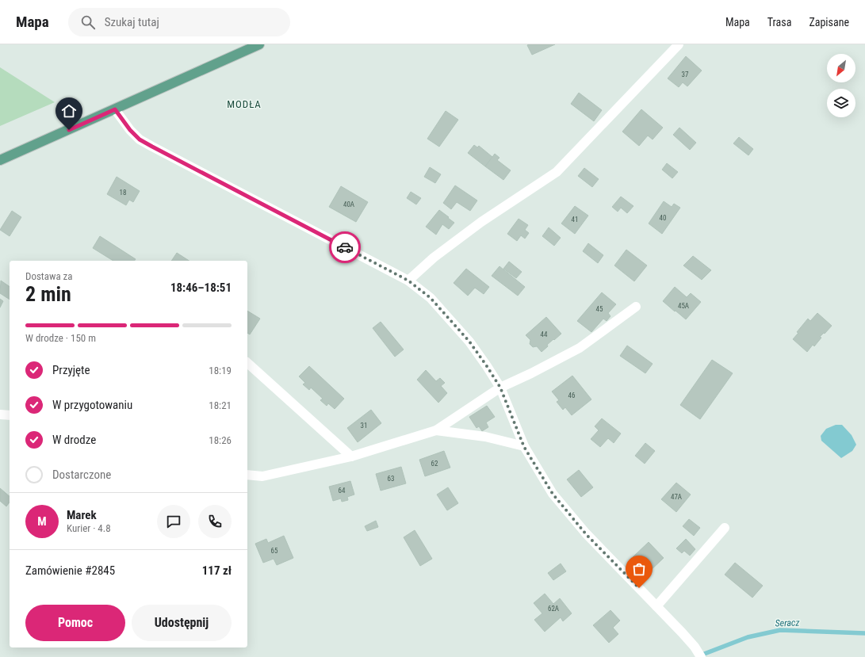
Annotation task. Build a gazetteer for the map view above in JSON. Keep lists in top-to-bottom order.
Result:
{
  "districts": ["MODŁA"],
  "water": ["Seracz"],
  "house_numbers": [
    "37",
    "18",
    "40A",
    "40",
    "41",
    "45A",
    "45",
    "44",
    "46",
    "31",
    "62",
    "63",
    "64",
    "47A",
    "65",
    "62A"
  ],
  "north": "bottom left",
  "page": {
    "header": "Mapa",
    "search": "Szukaj tutaj",
    "nav": ["Mapa", "Trasa", "Zapisane"],
    "heading": ["2 min", "Dostawa za", "18:46–18:51"],
    "panel": [
      "Marek",
      "Kurier · 4.8",
      "Zamówienie #2845",
      "117 zł"
    ],
    "bar": "W drodze · 150 m",
    "list": [
      ["Przyjęte", "18:19"],
      ["W przygotowaniu", "18:21"],
      ["W drodze", "18:26"],
      "Dostarczone"
    ],
    "round": "M",
    "buttons": ["Pomoc", "Udostępnij"]
  }
}
